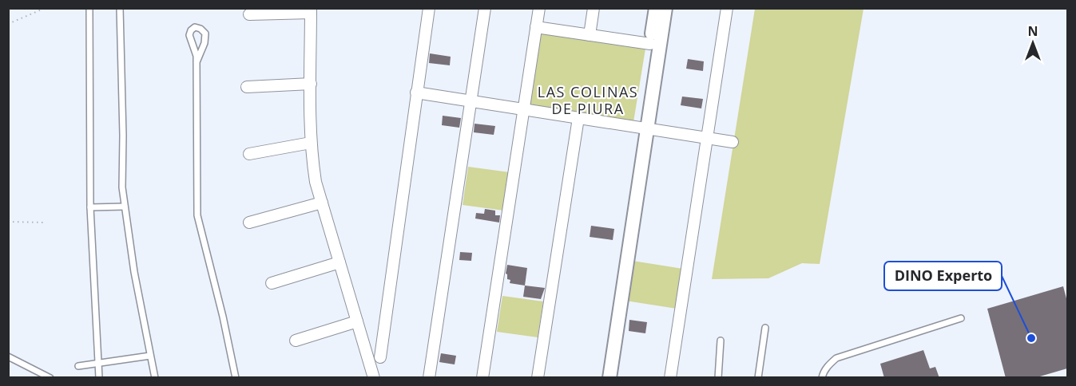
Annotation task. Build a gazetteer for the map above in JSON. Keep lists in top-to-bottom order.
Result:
{
  "districts": ["LAS COLINAS DE PIURA"],
  "places": ["DINO Experto"],
  "north": "top"
}
